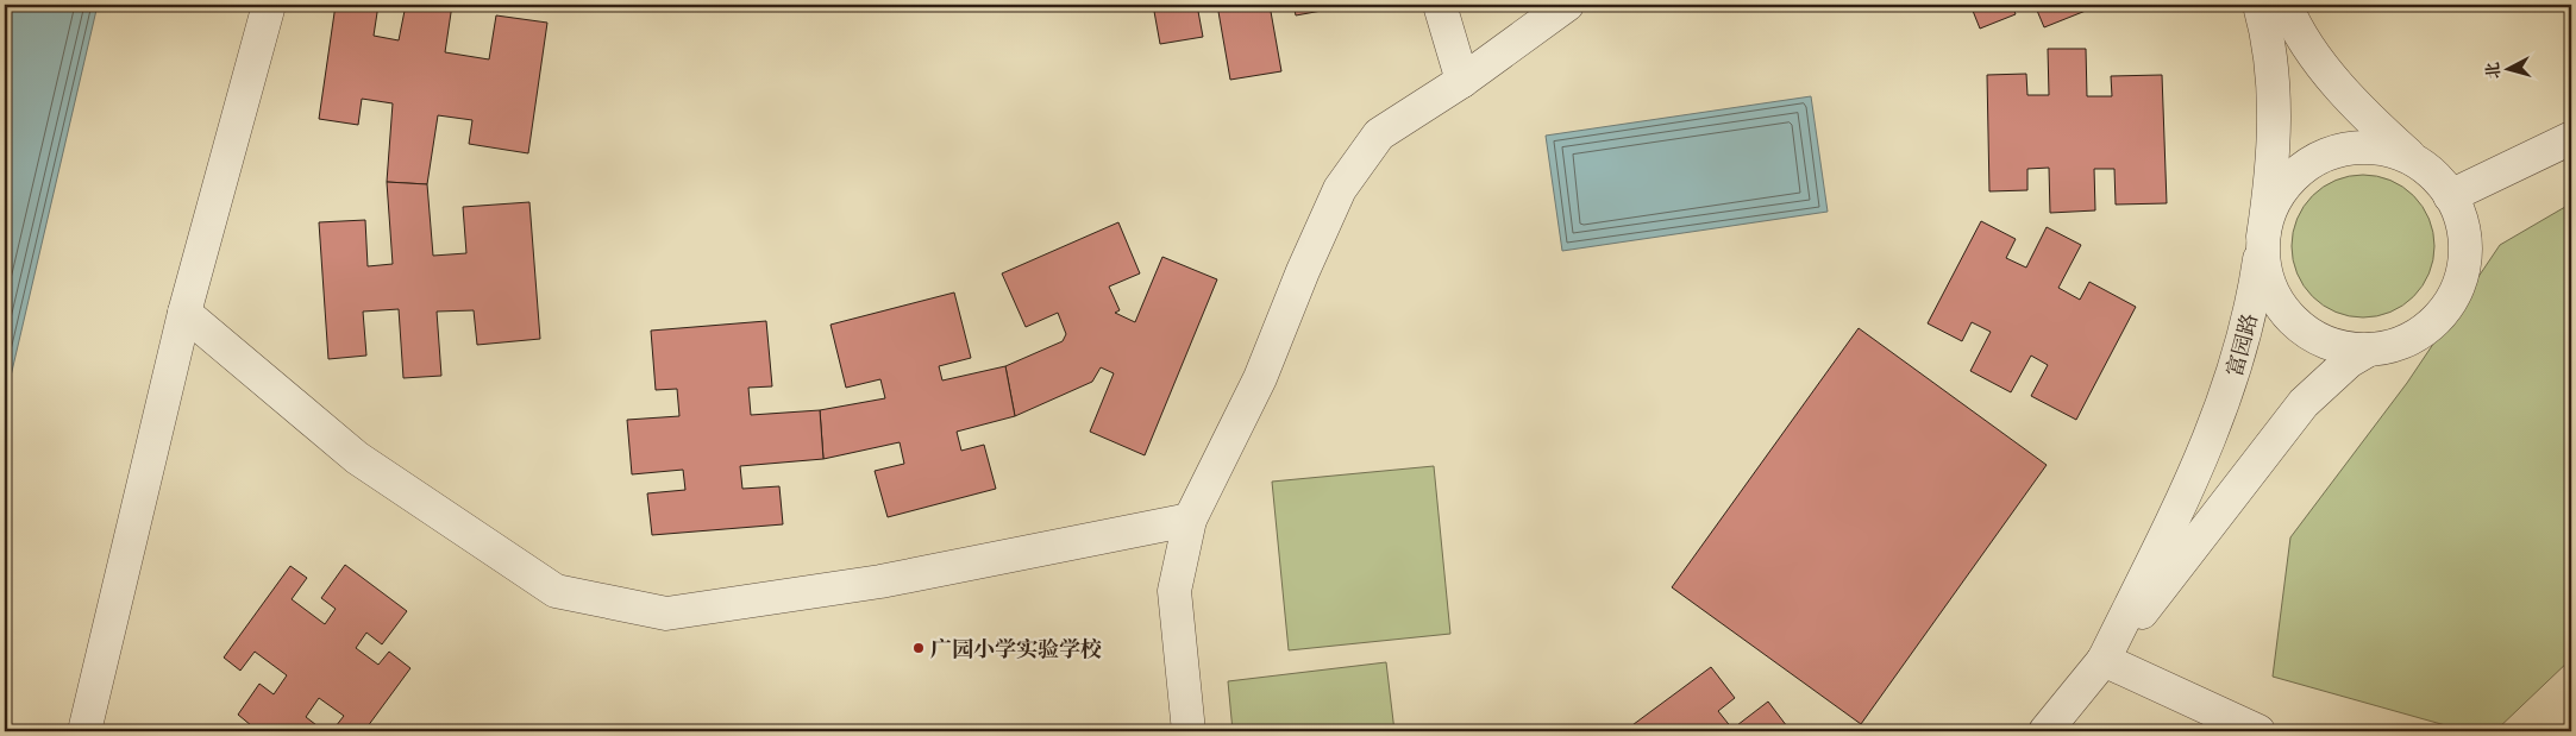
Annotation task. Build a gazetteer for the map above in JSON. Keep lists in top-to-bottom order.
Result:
{
  "streets": {
    "street": ["富园路"]
  },
  "places": ["广园小学实验学校"],
  "north": "left"
}
